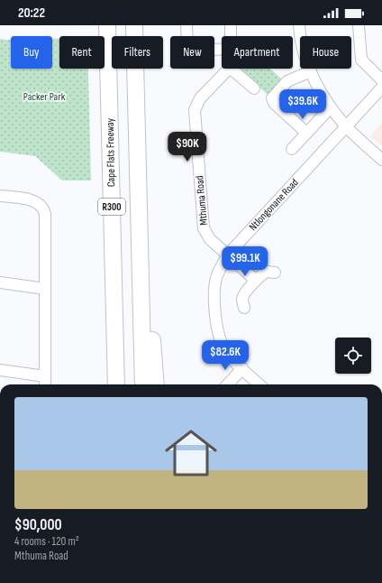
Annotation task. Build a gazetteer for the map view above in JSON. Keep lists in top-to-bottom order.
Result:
{
  "streets": {
    "highway": ["Cape Flats Freeway", "R300"],
    "street": ["Mthuma Road", "Ntlongonane Road"]
  },
  "crossings": [
    ["Mthuma Road", "Ntlongonane Road"]
  ],
  "parks": ["Packer Park"],
  "page": {
    "status": "20:22",
    "chip": [
      "Buy",
      "Rent",
      "Filters",
      "New",
      "Apartment",
      "House"
    ],
    "price": [
      "$39.6K",
      "$90K",
      "$99.1K",
      "$82.6K"
    ],
    "list": [
      {
        "name": "$90,000",
        "note": "4 rooms · 120 m² · Mthuma Road"
      }
    ]
  }
}
